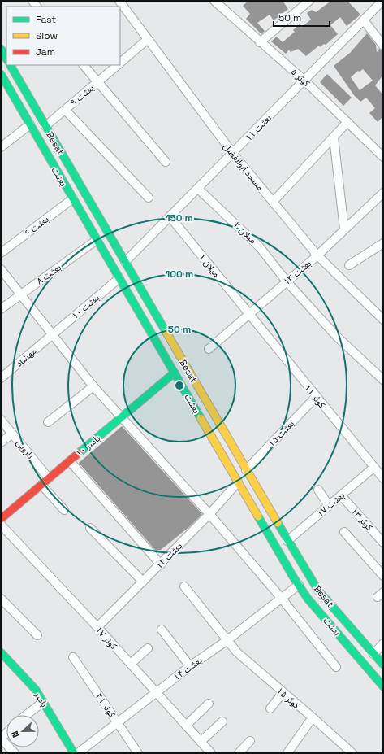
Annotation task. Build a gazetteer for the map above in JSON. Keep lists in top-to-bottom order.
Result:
{
  "streets": {
    "main road": [
      "Besat",
      "بعثت",
      "یاسر ۱۰",
      "یاسر"
    ],
    "street": [
      "کوثر ۵",
      "بعثت ۹",
      "بعثت ۱۱",
      "مسجد ابوالفضل",
      "بعثت ۶",
      "میلان ۲",
      "میلان ۱",
      "بعثت ۱۳",
      "بعثت ۸",
      "بعثت ۱۰",
      "مهشاد",
      "کوثر ۱۱",
      "بعثت ۱۵",
      "نارویی",
      "بعثت ۱۷",
      "کوثر ۱۳",
      "بعثت ۱۲",
      "کوثر ۱۷",
      "بعثت ۱۴",
      "کوثر ۱۵",
      "کوثر ۲۱"
    ]
  },
  "crossings": [
    ["کوثر ۵", "بعثت ۱۱"],
    ["بعثت ۹", "Besat"],
    ["بعثت ۹", "مسجد ابوالفضل"],
    ["بعثت ۱۱", "Besat"],
    ["بعثت ۱۱", "مسجد ابوالفضل"],
    ["بعثت ۱۱", "میلان ۲"],
    ["بعثت ۱۱", "میلان ۱"],
    ["Besat", "بعثت ۱۵"],
    ["Besat", "بعثت ۱۷"],
    ["مسجد ابوالفضل", "بعثت ۱۳"],
    ["بعثت", "بعثت ۶"],
    ["بعثت", "بعثت ۸"],
    ["بعثت", "بعثت ۱۰"],
    ["بعثت", "یاسر ۱۰"],
    ["بعثت", "بعثت ۱۲"],
    ["بعثت", "بعثت ۱۴"],
    ["میلان ۲", "بعثت ۱۳"],
    ["میلان ۱", "بعثت ۱۳"],
    ["میلان ۱", "کوثر ۱۱"],
    ["بعثت ۱۳", "کوثر ۱۱"],
    ["بعثت ۱۰", "مهشاد"],
    ["کوثر ۱۱", "بعثت ۱۵"],
    ["کوثر ۱۱", "بعثت ۱۷"],
    ["یاسر ۱۰", "نارویی"],
    ["بعثت ۱۷", "کوثر ۱۳"],
    ["بعثت ۱۲", "کوثر ۱۷"],
    ["کوثر ۱۷", "بعثت ۱۴"],
    ["بعثت ۱۴", "کوثر ۱۵"],
    ["بعثت ۱۴", "کوثر ۲۱"]
  ],
  "legend": ["Fast", "Slow", "Jam"],
  "scale_bar": "50 m",
  "north": "left",
  "rings": ["150 m", "100 m", "50 m"]
}
